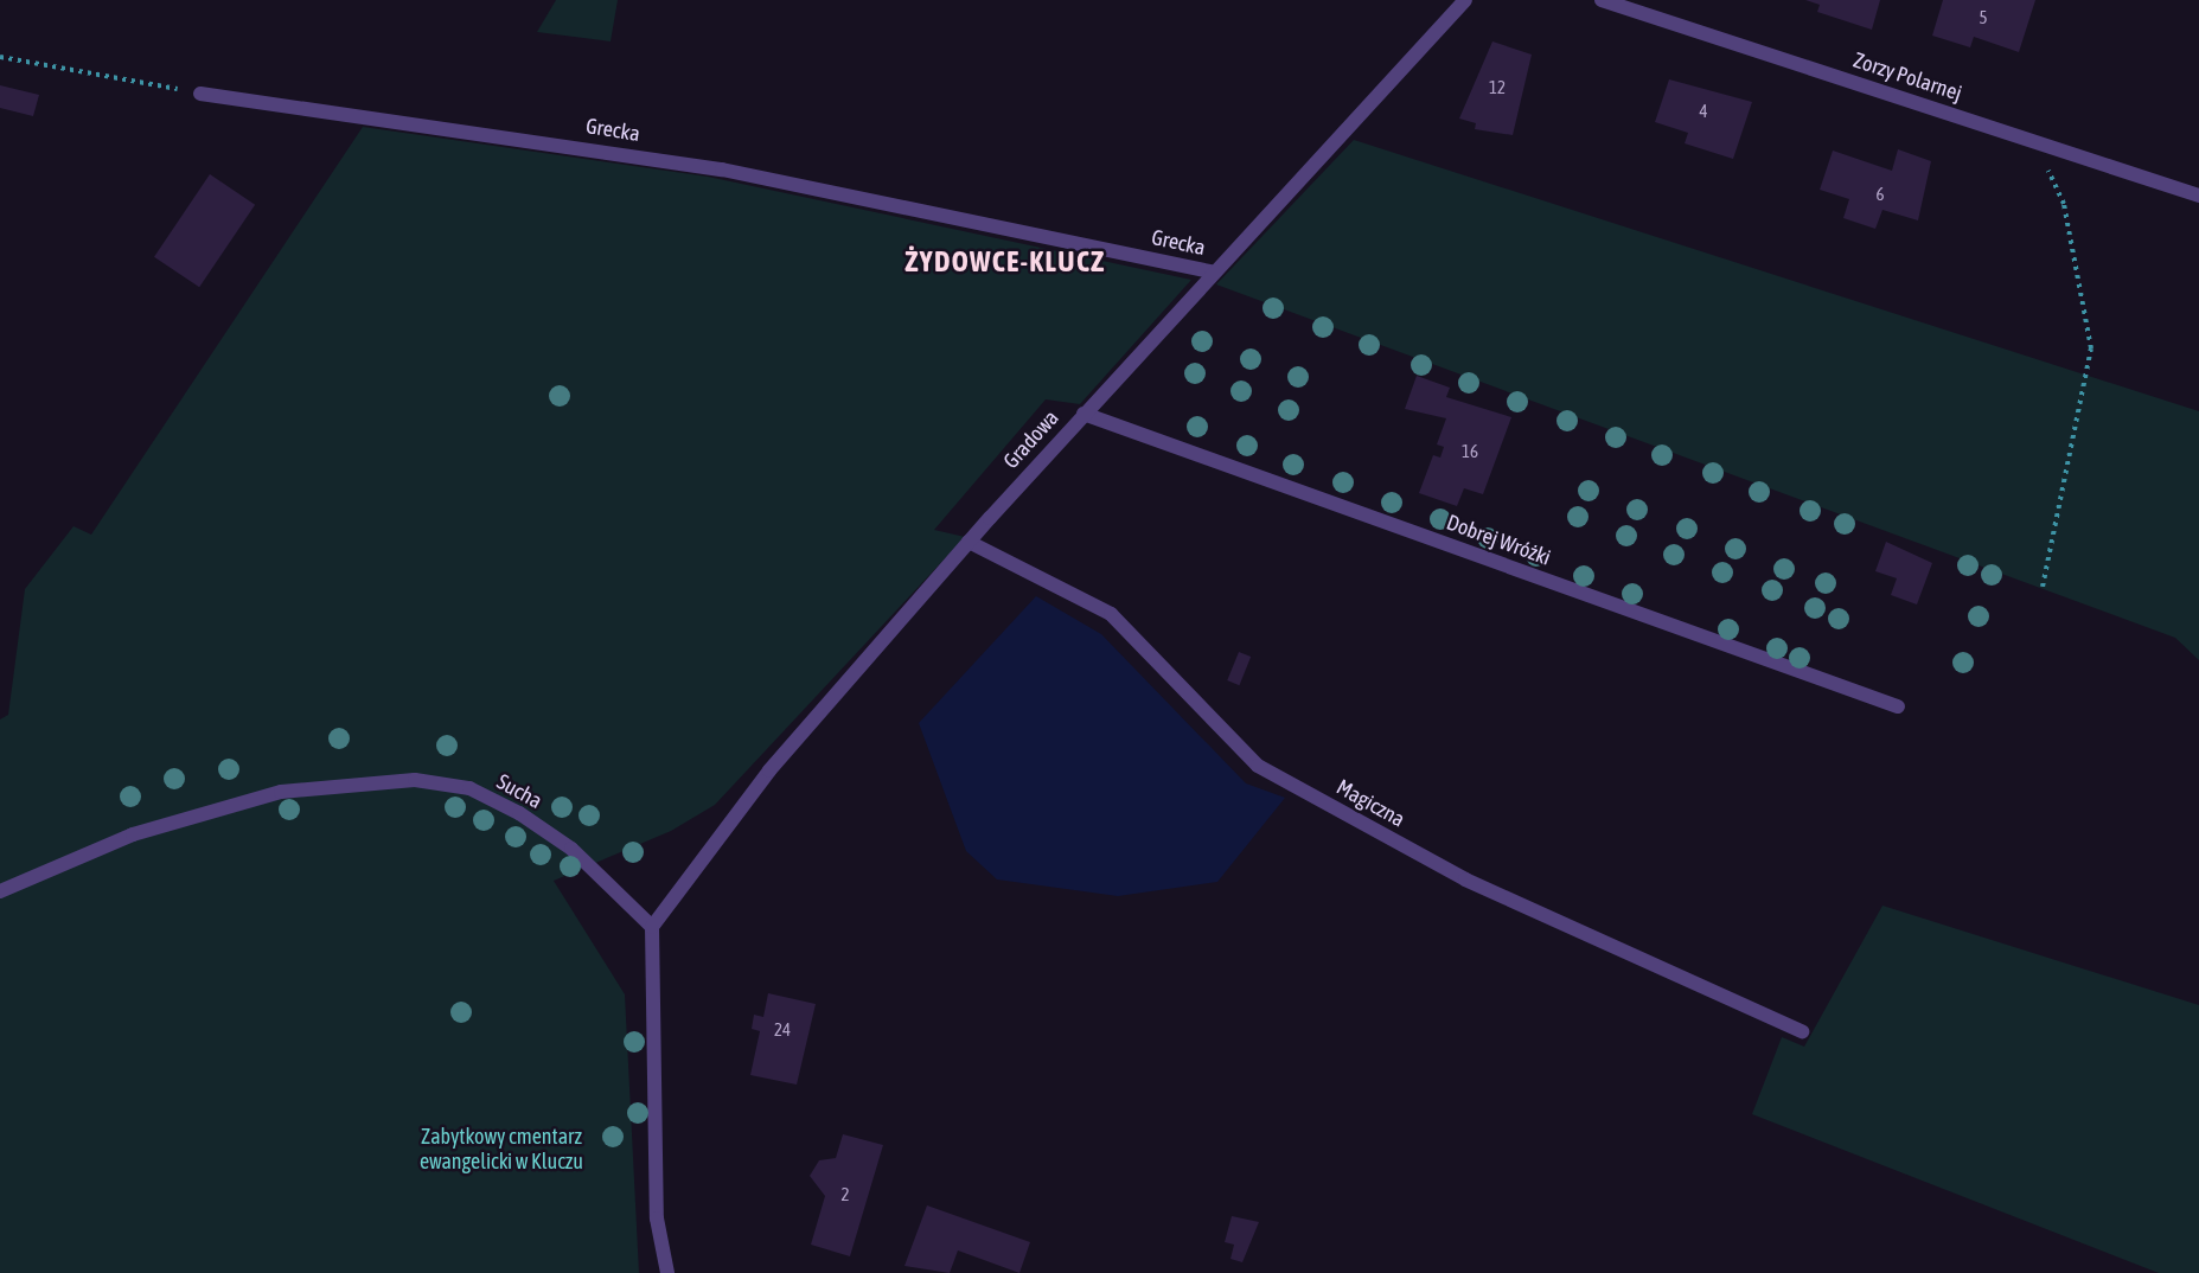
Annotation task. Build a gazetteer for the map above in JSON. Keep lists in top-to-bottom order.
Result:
{
  "streets": {
    "street": [
      "Zorzy Polarnej",
      "Grecka",
      "Gradowa",
      "Dobrej Wróżki",
      "Sucha",
      "Magiczna"
    ]
  },
  "crossings": [
    ["Grecka", "Gradowa"],
    ["Gradowa", "Dobrej Wróżki"],
    ["Gradowa", "Sucha"],
    ["Gradowa", "Magiczna"]
  ],
  "districts": ["ŻYDOWCE-KLUCZ"],
  "parks": ["Zabytkowy cmentarz ewangelicki w Kluczu"],
  "house_numbers": [
    "5",
    "12",
    "4",
    "6",
    "16",
    "24",
    "2"
  ]
}
